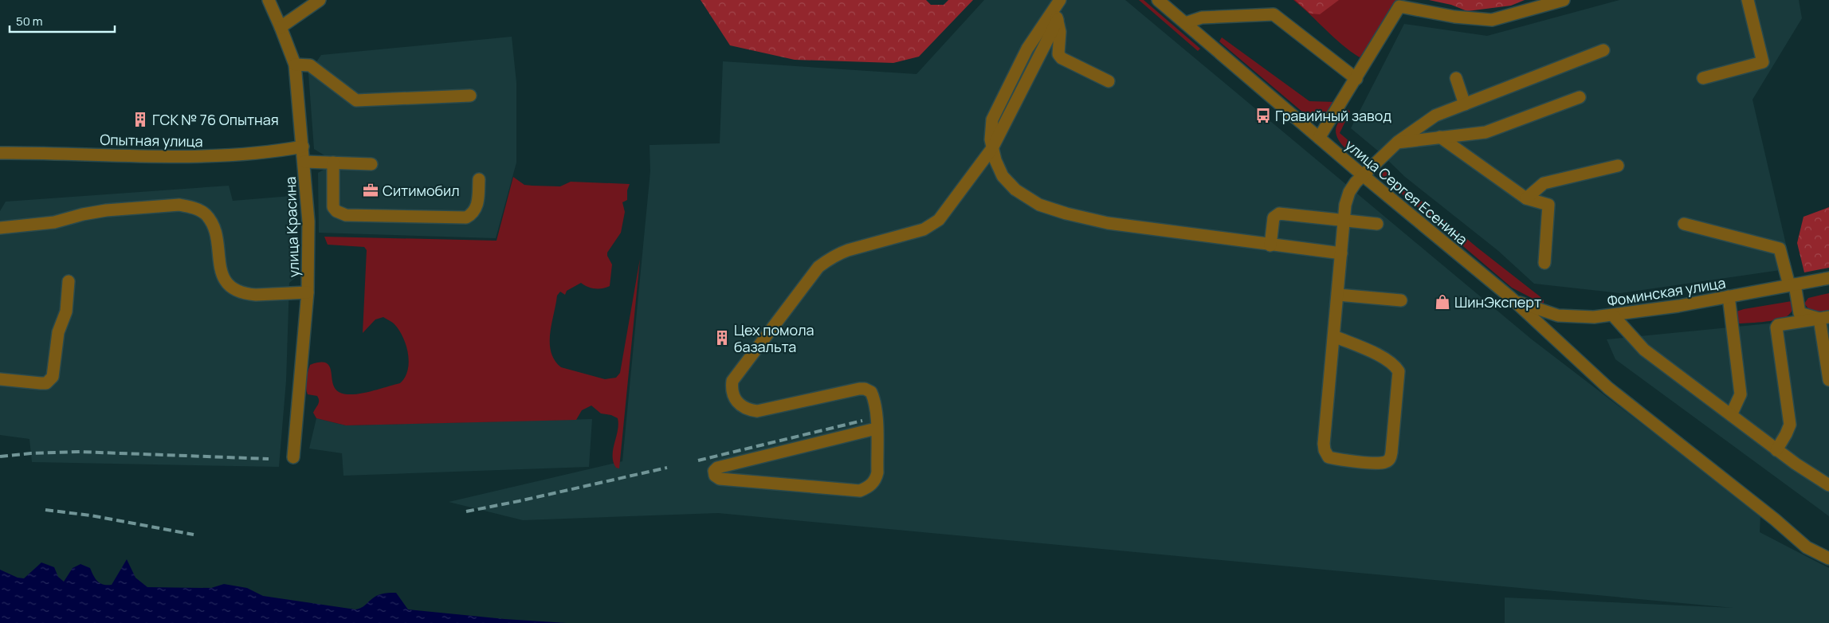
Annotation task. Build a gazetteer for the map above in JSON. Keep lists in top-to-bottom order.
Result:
{
  "streets": {
    "street": [
      "Опытная улица",
      "улица Сергея Есенина",
      "улица Красина",
      "Фоминская улица"
    ]
  },
  "crossings": [
    ["Опытная улица", "улица Красина"],
    ["улица Сергея Есенина", "Фоминская улица"]
  ],
  "places": {
    "bus stop": ["Гравийный завод"],
    "building": ["ГСК № 76 Опытная", "Цех помола базальта"],
    "office": ["Ситимобил"],
    "shop": ["ШинЭксперт"]
  },
  "scale_bar": "50 m"
}
